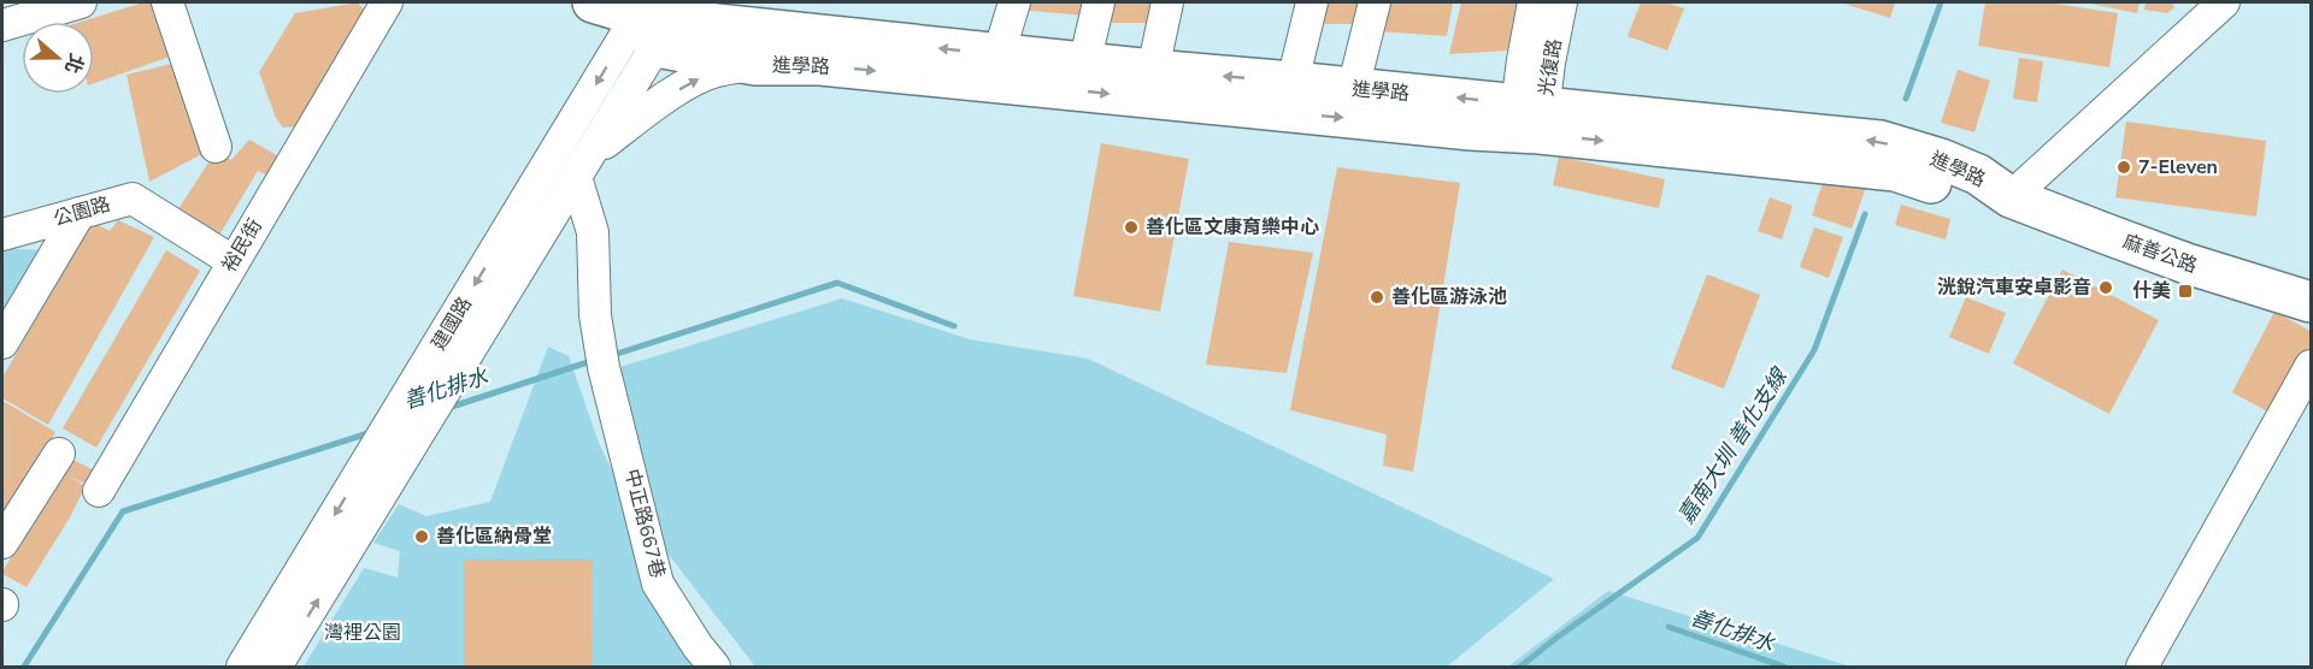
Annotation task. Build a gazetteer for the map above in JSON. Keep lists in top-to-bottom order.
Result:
{
  "streets": {
    "main road": ["進學路", "麻善公路"],
    "street": [
      "光復路",
      "公園路",
      "裕民街",
      "建國路",
      "中正路667巷"
    ]
  },
  "crossings": [
    ["進學路", "光復路"],
    ["進學路", "麻善公路"],
    ["進學路", "建國路"],
    ["公園路", "裕民街"],
    ["建國路", "中正路667巷"]
  ],
  "water": ["善化排水", "嘉南大圳 善化支線"],
  "parks": ["灣裡公園"],
  "places": {
    "other": [
      "7-Eleven",
      "善化區文康育樂中心",
      "洸銳汽車安卓影音",
      "善化區游泳池",
      "善化區納骨堂"
    ],
    "transit": ["什美"]
  },
  "north": "right"
}
